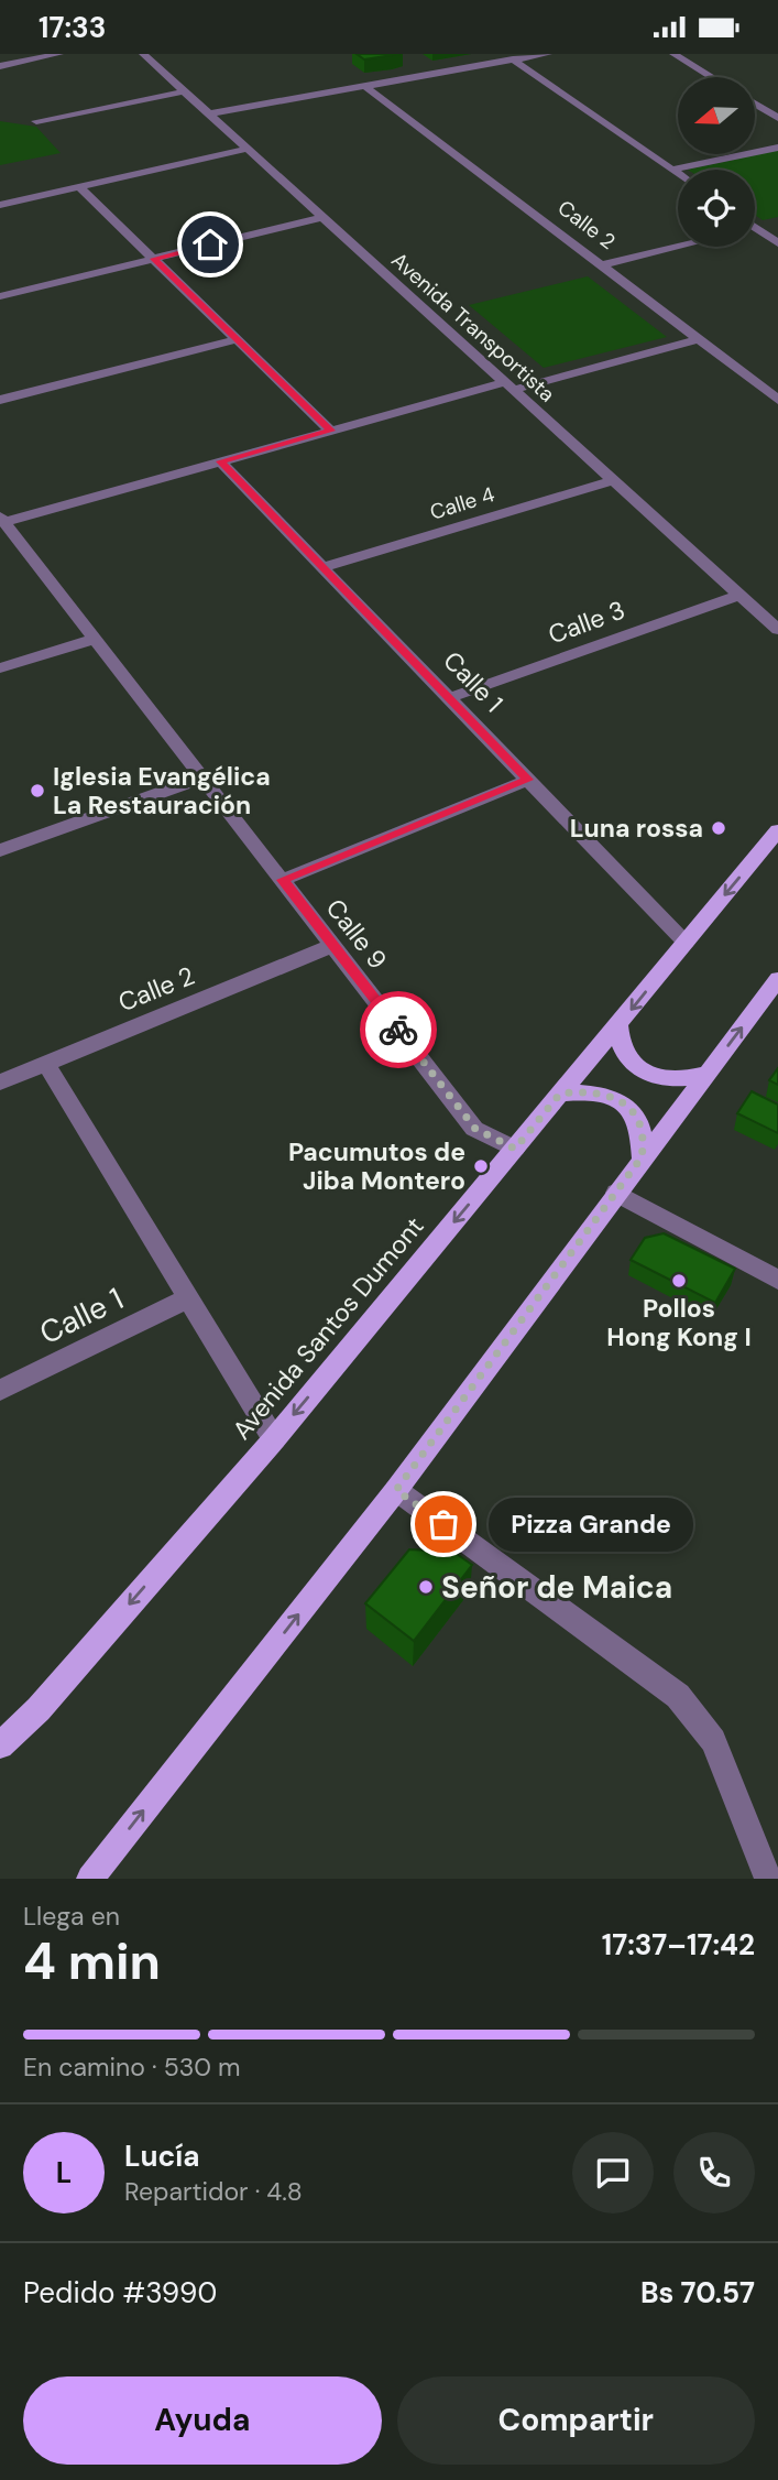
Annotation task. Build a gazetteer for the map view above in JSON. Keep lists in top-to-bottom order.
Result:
{
  "streets": {
    "main road": ["Avenida Santos Dumont"],
    "street": [
      "Calle 2",
      "Avenida Transportista",
      "Calle 4",
      "Calle 3",
      "Calle 1",
      "Calle 9"
    ]
  },
  "crossings": [
    ["Calle 2", "Calle 9"],
    ["Avenida Transportista", "Calle 4"],
    ["Avenida Transportista", "Calle 3"],
    ["Calle 4", "Calle 1"],
    ["Calle 3", "Calle 1"],
    ["Calle 1", "Avenida Santos Dumont"],
    ["Calle 9", "Avenida Santos Dumont"]
  ],
  "places": [
    "Iglesia Evangélica La Restauración",
    "Luna rossa",
    "Pacumutos de Jiba Montero",
    "Pollos Hong Kong I",
    "Pizza Grande",
    "Señor de Maica"
  ],
  "north": "left",
  "page": {
    "status": "17:33",
    "bubble": "Pizza Grande",
    "heading": ["4 min", "Llega en", "17:37–17:42"],
    "panel": [
      "Lucía",
      "Repartidor · 4.8",
      "Pedido #3990",
      "Bs 70.57"
    ],
    "bar": "En camino · 530 m",
    "round": "L",
    "buttons": ["Ayuda", "Compartir"]
  }
}
